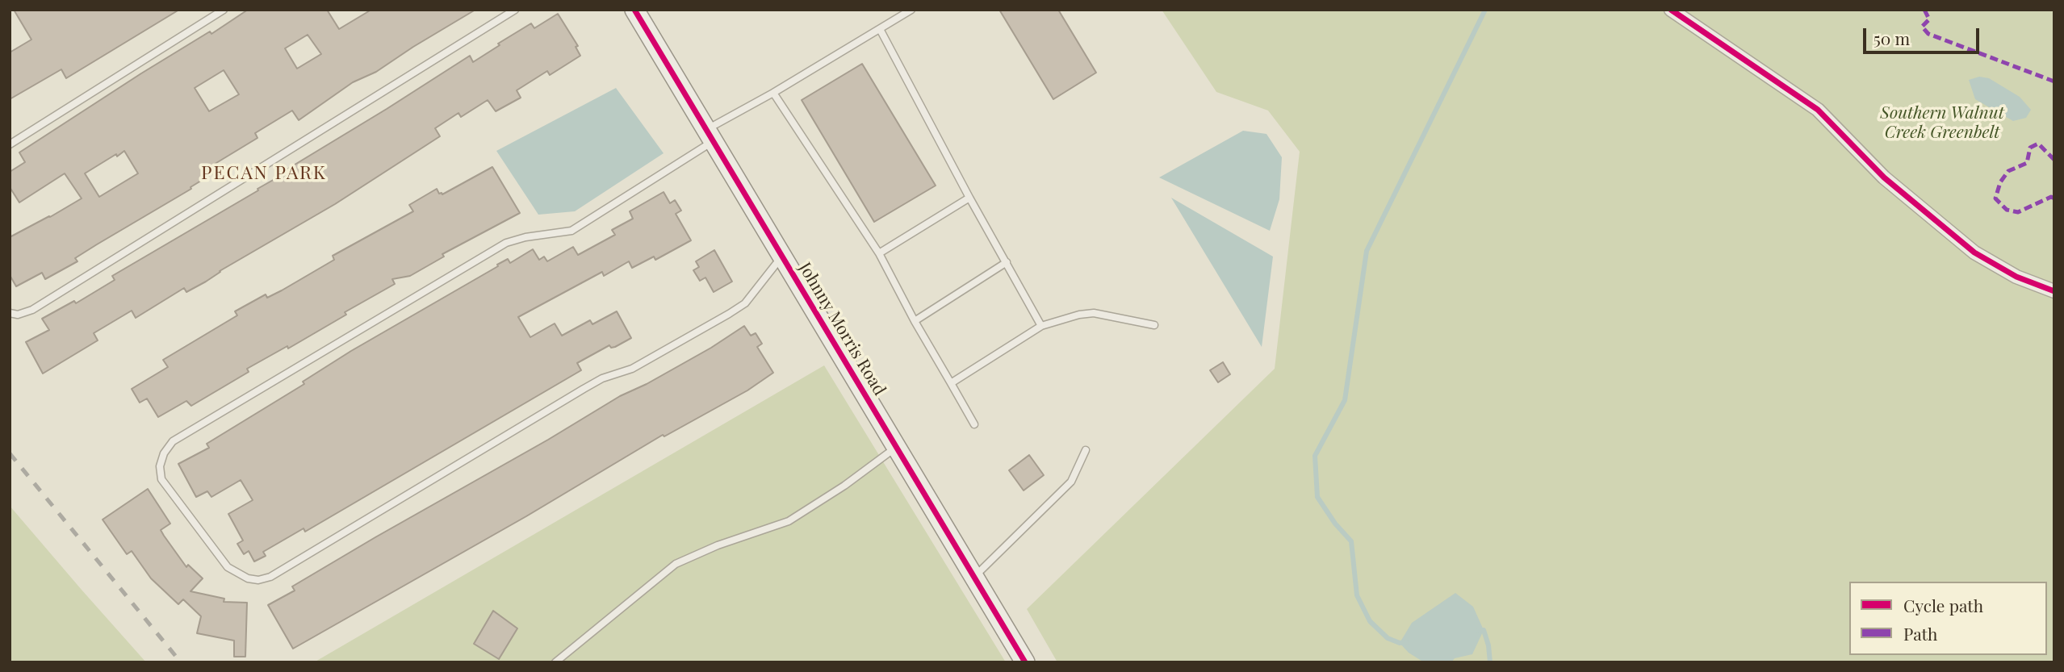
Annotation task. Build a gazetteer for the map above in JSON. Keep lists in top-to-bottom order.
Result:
{
  "streets": {
    "street": ["Johnny Morris Road"]
  },
  "districts": ["PECAN PARK"],
  "parks": ["Southern Walnut Creek Greenbelt"],
  "legend": ["Cycle path", "Path"],
  "scale_bar": "50 m"
}
